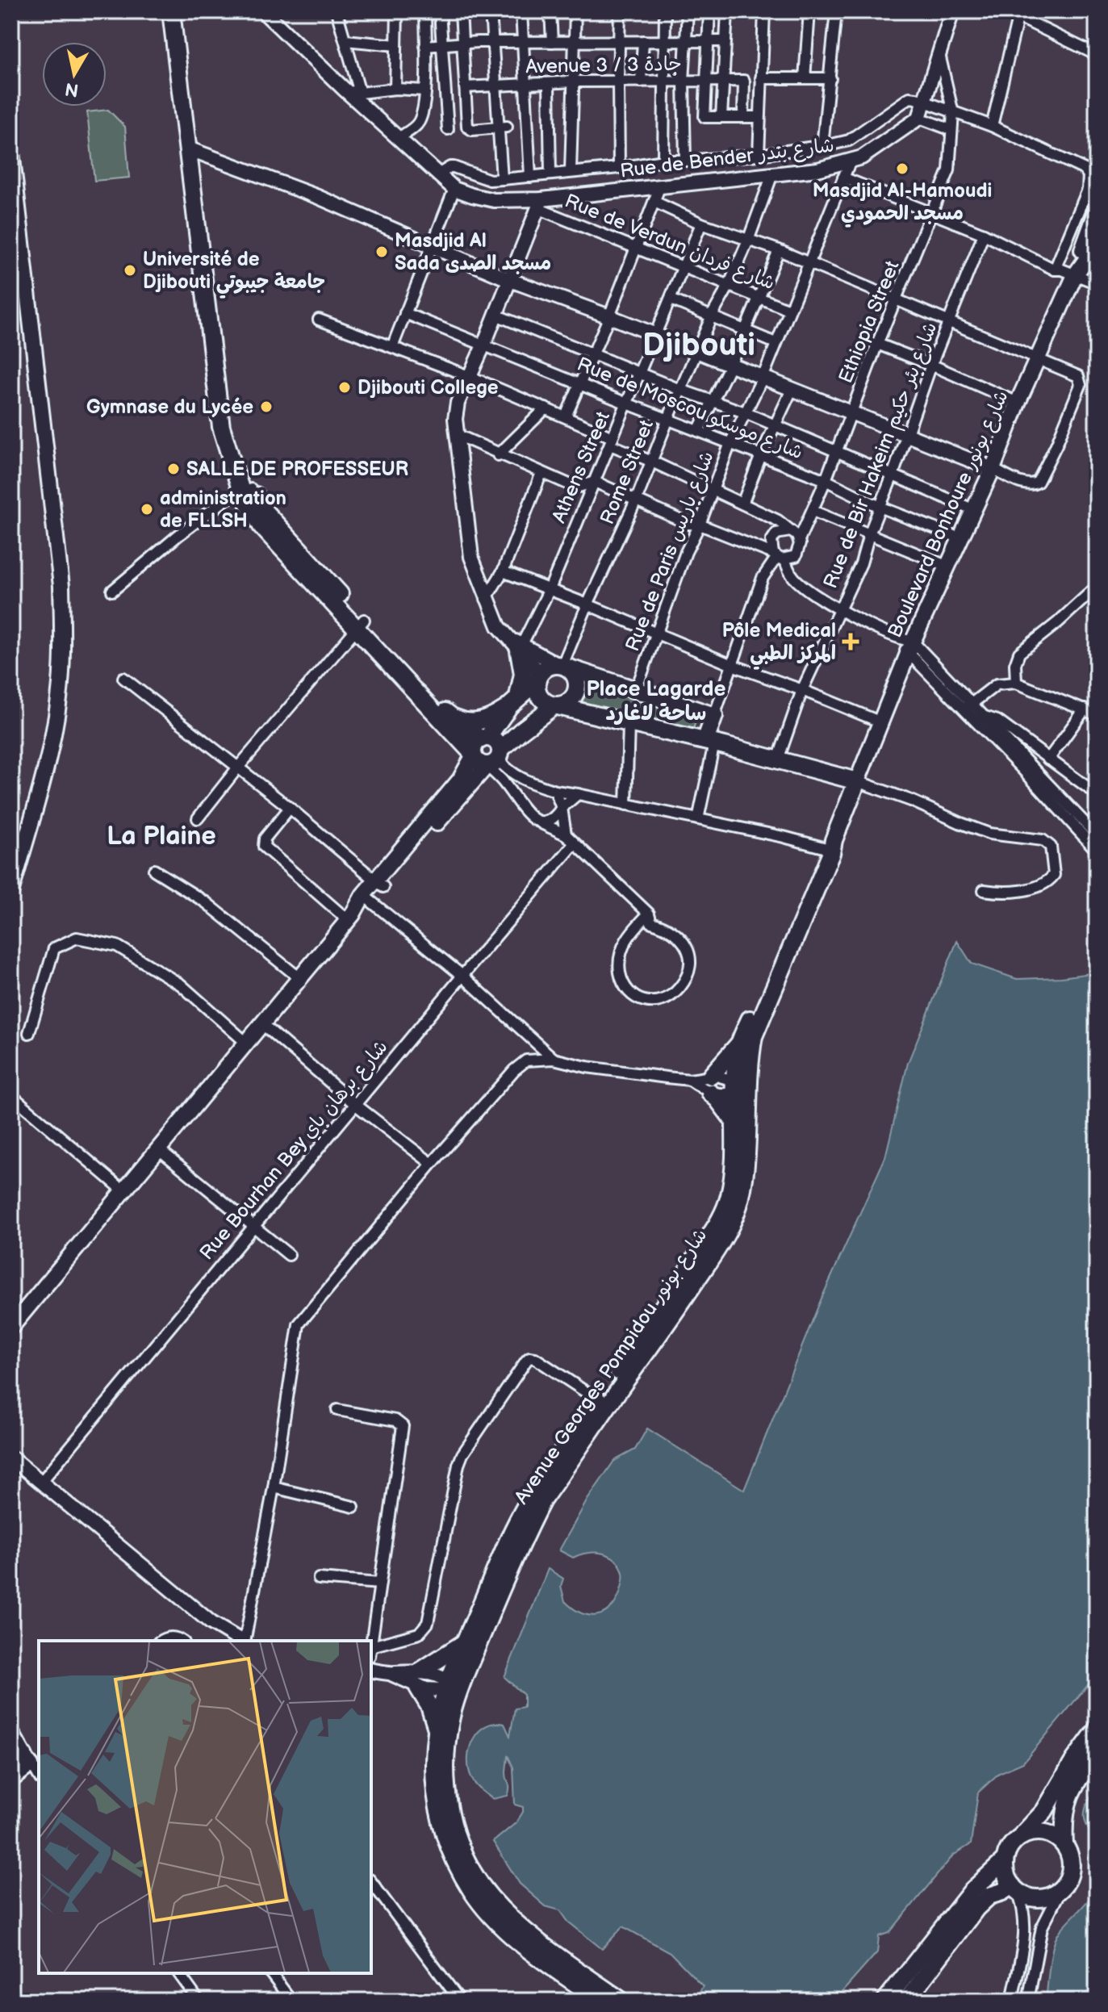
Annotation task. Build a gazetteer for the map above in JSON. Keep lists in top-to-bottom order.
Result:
{
  "streets": {
    "main road": ["Boulevard Bonhoure شارع بونور", "Avenue Georges Pompidou شارع بونور"],
    "street": [
      "Avenue 3 / جادة 3",
      "Rue de Bender شارع بندر",
      "Rue de Verdun شارع فردان",
      "Ethiopia Street",
      "Rue de Moscou شارع موسكو",
      "Rue de Bir Hakeim شارع بئر حكيم",
      "Athens Street",
      "Rome Street",
      "Rue de Paris شارع باريس",
      "Rue Bourhan Bey شارع برهان باي"
    ]
  },
  "crossings": [
    ["Rue de Bender شارع بندر", "Rue de Verdun شارع فردان"],
    ["Rue de Bender شارع بندر", "Rome Street"],
    ["Rue de Bender شارع بندر", "Rue de Paris شارع باريس"],
    ["Rue de Verdun شارع فردان", "Athens Street"],
    ["Rue de Verdun شارع فردان", "Rome Street"],
    ["Rue de Verdun شارع فردان", "Rue de Paris شارع باريس"],
    ["Ethiopia Street", "Rue de Moscou شارع موسكو"],
    ["Rue de Moscou شارع موسكو", "Rue de Bir Hakeim شارع بئر حكيم"],
    ["Rue de Moscou شارع موسكو", "Athens Street"],
    ["Rue de Moscou شارع موسكو", "Rome Street"],
    ["Rue de Moscou شارع موسكو", "Boulevard Bonhoure شارع بونور"],
    ["Rue de Moscou شارع موسكو", "Rue de Paris شارع باريس"]
  ],
  "districts": ["Djibouti", "Place Lagarde ساحة لاغارد", "La Plaine"],
  "places": {
    "other": [
      "Masdjid Al-Hamoudi مسجد الحمودي",
      "Masdjid Al Sada مسجد الصدى",
      "Université de Djibouti جامعة جيبوتي",
      "Djibouti College",
      "Gymnase du Lycée",
      "SALLE DE PROFESSEUR",
      "administration de FLLSH"
    ],
    "health": ["Pôle Medical المركز الطبي"]
  },
  "north": "bottom"
}
